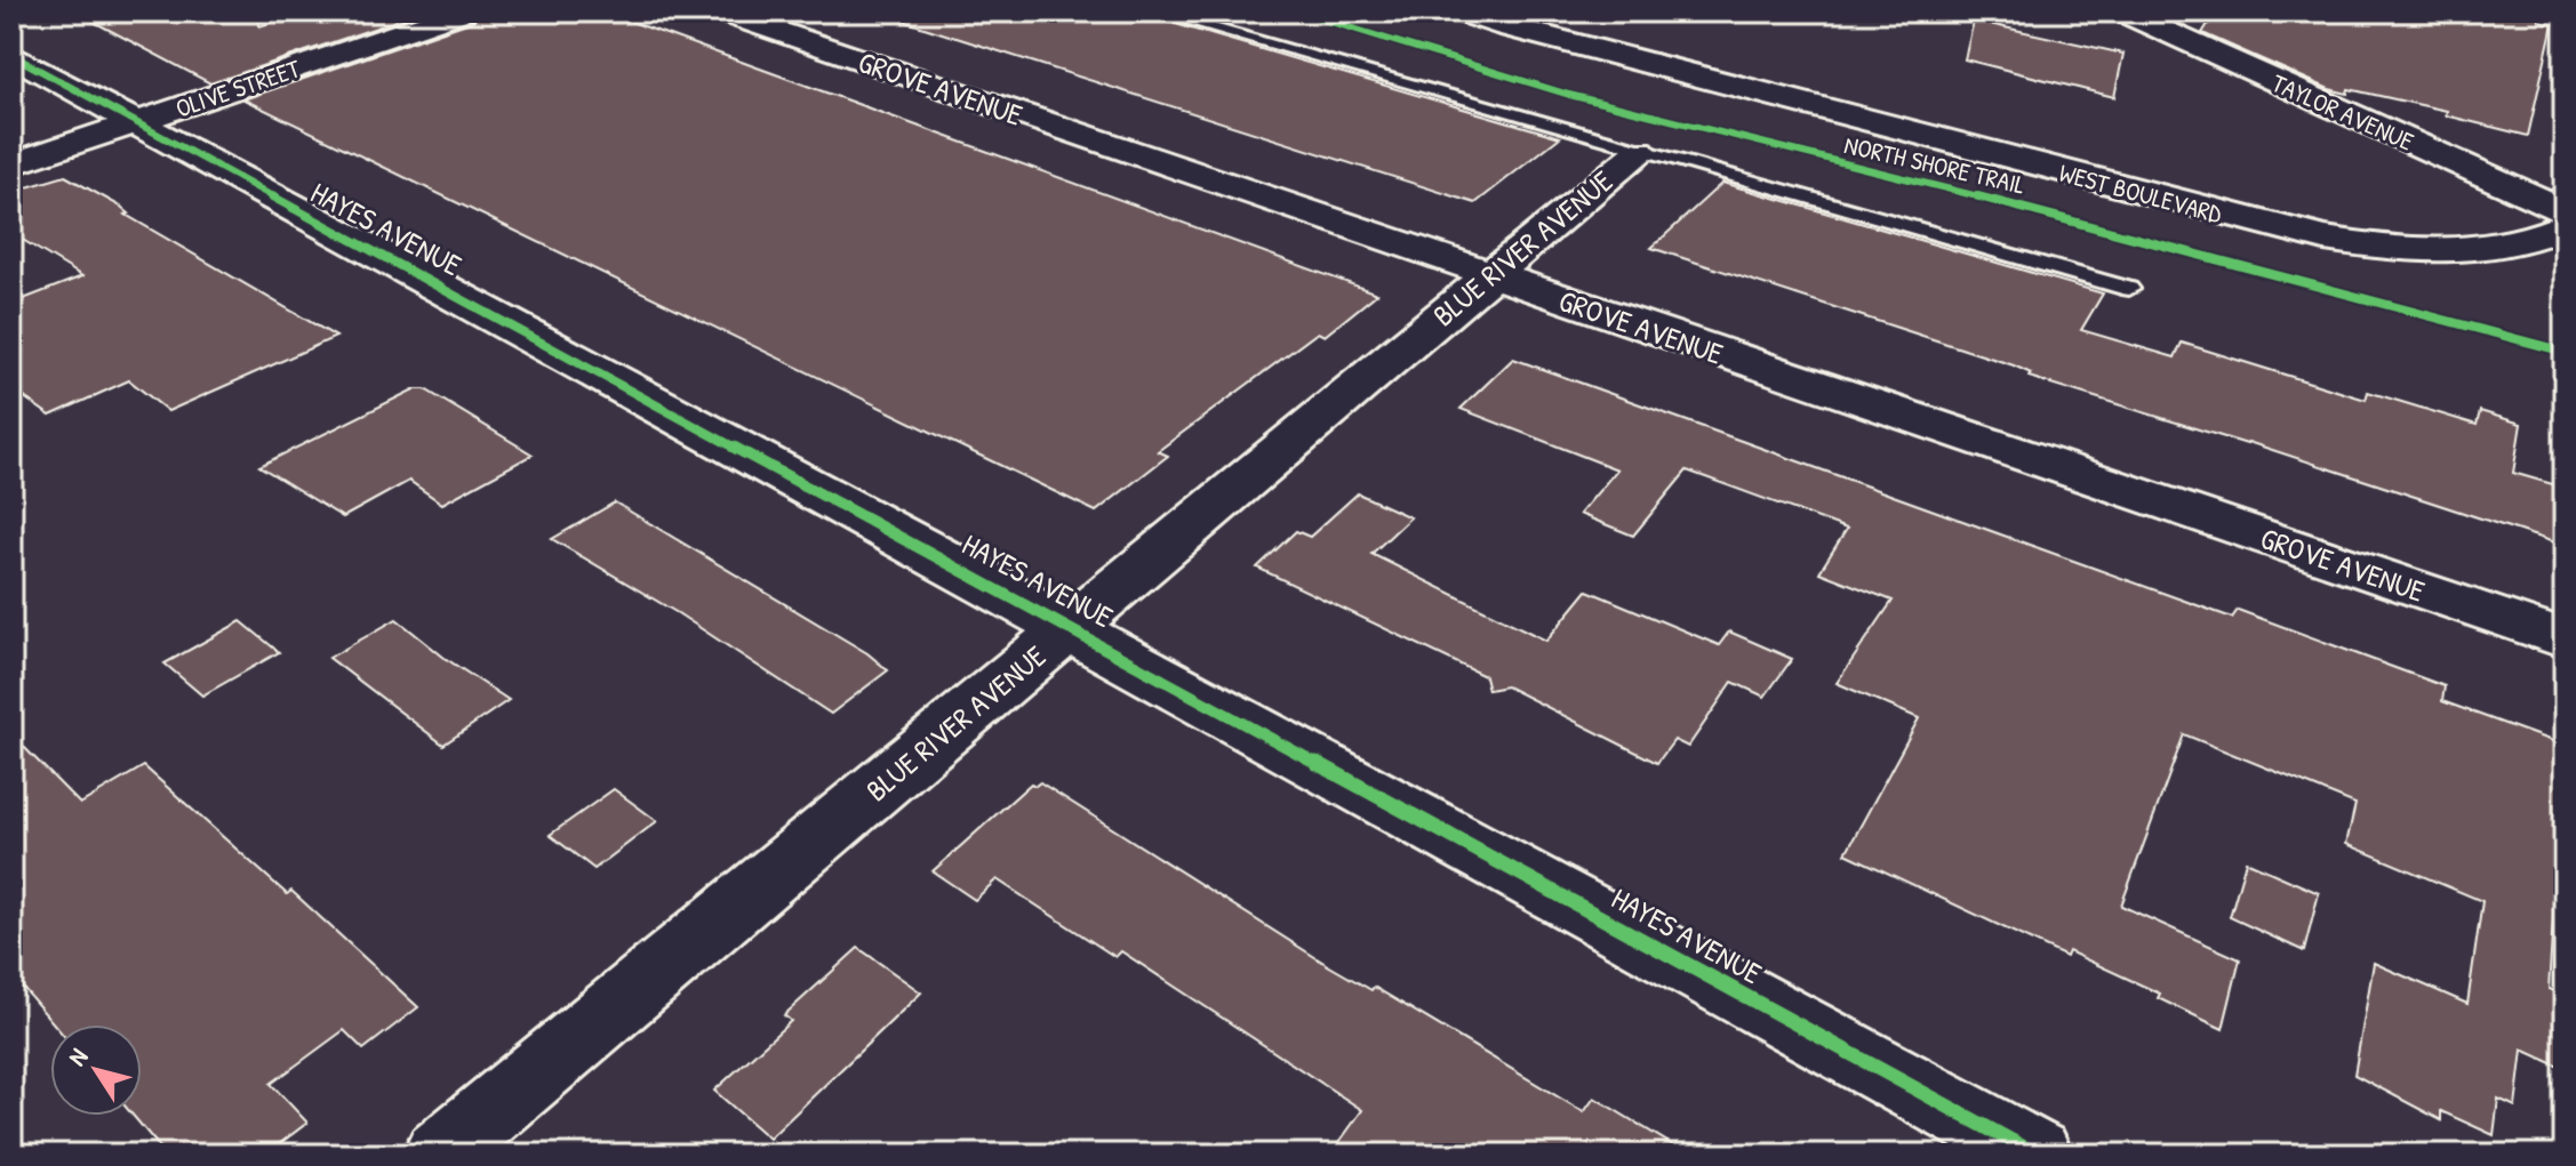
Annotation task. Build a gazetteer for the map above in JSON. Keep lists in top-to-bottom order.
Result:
{
  "streets": {
    "street": [
      "OLIVE STREET",
      "GROVE AVENUE",
      "TAYLOR AVENUE",
      "WEST BOULEVARD",
      "HAYES AVENUE",
      "BLUE RIVER AVENUE"
    ],
    "cycle path": ["NORTH SHORE TRAIL"]
  },
  "crossings": [
    ["OLIVE STREET", "HAYES AVENUE"],
    ["GROVE AVENUE", "BLUE RIVER AVENUE"],
    ["HAYES AVENUE", "BLUE RIVER AVENUE"]
  ],
  "north": "top left"
}
